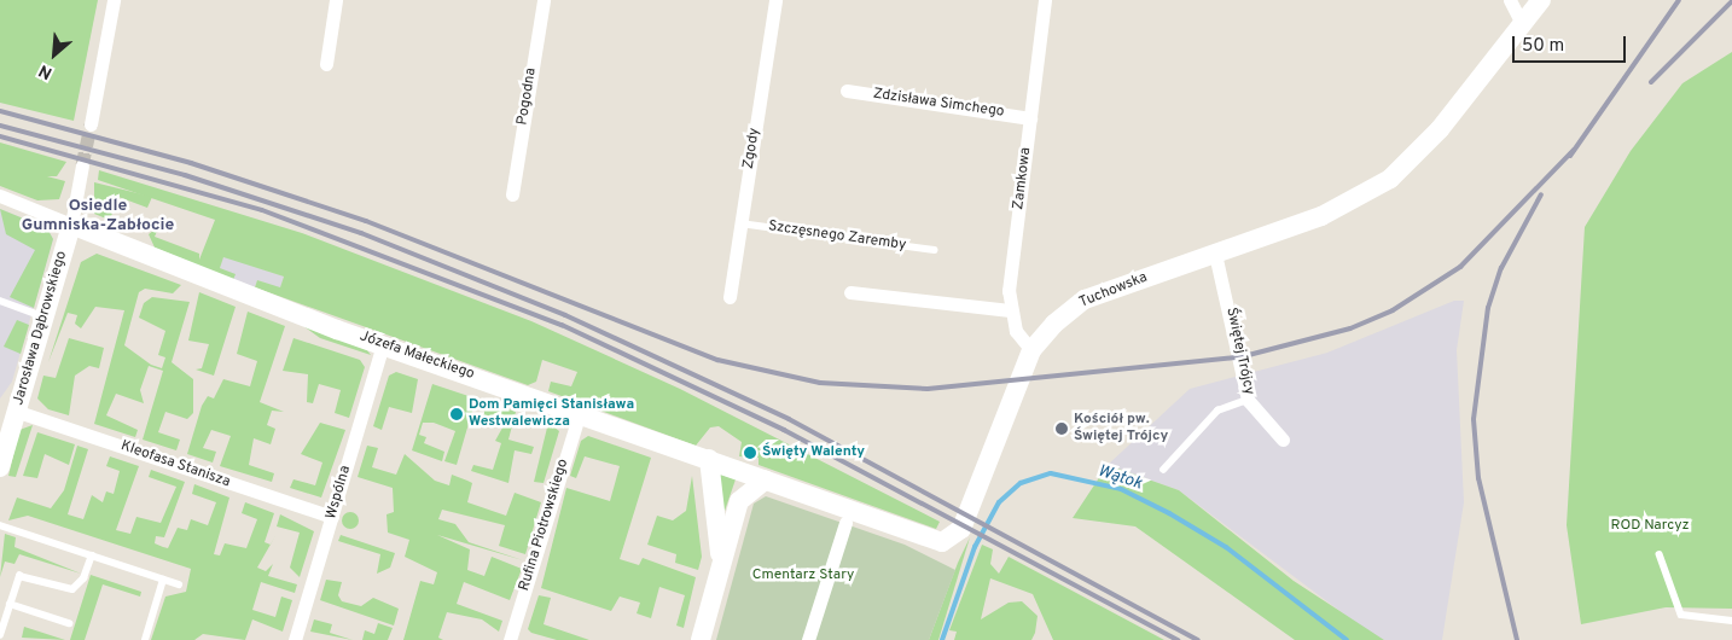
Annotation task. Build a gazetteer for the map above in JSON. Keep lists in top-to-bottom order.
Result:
{
  "streets": {
    "street": [
      "Pogodna",
      "Zdzisława Simchego",
      "Zgody",
      "Zamkowa",
      "Tuchowska",
      "Jarosława Dąbrowskiego",
      "Świętej Trójcy",
      "Józefa Małeckiego",
      "Kleofasa Stanisza",
      "Wspólna",
      "Rufina Piotrowskiego"
    ],
    "lane": ["Szczęsnego Zaremby"]
  },
  "crossings": [
    ["Zdzisława Simchego", "Zamkowa"],
    ["Zgody", "Szczęsnego Zaremby"],
    ["Zamkowa", "Tuchowska"],
    ["Tuchowska", "Świętej Trójcy"],
    ["Tuchowska", "Józefa Małeckiego"],
    ["Jarosława Dąbrowskiego", "Józefa Małeckiego"],
    ["Jarosława Dąbrowskiego", "Kleofasa Stanisza"],
    ["Józefa Małeckiego", "Wspólna"],
    ["Józefa Małeckiego", "Rufina Piotrowskiego"],
    ["Kleofasa Stanisza", "Wspólna"]
  ],
  "districts": ["Osiedle Gumniska-Zabłocie"],
  "water": ["Wątok"],
  "parks": ["ROD Narcyz", "Cmentarz Stary"],
  "places": ["Dom Pamięci Stanisława Westwalewicza", "Kościół pw. Świętej Trójcy", "Święty Walenty"],
  "scale_bar": "50 m",
  "north": "bottom left"
}
